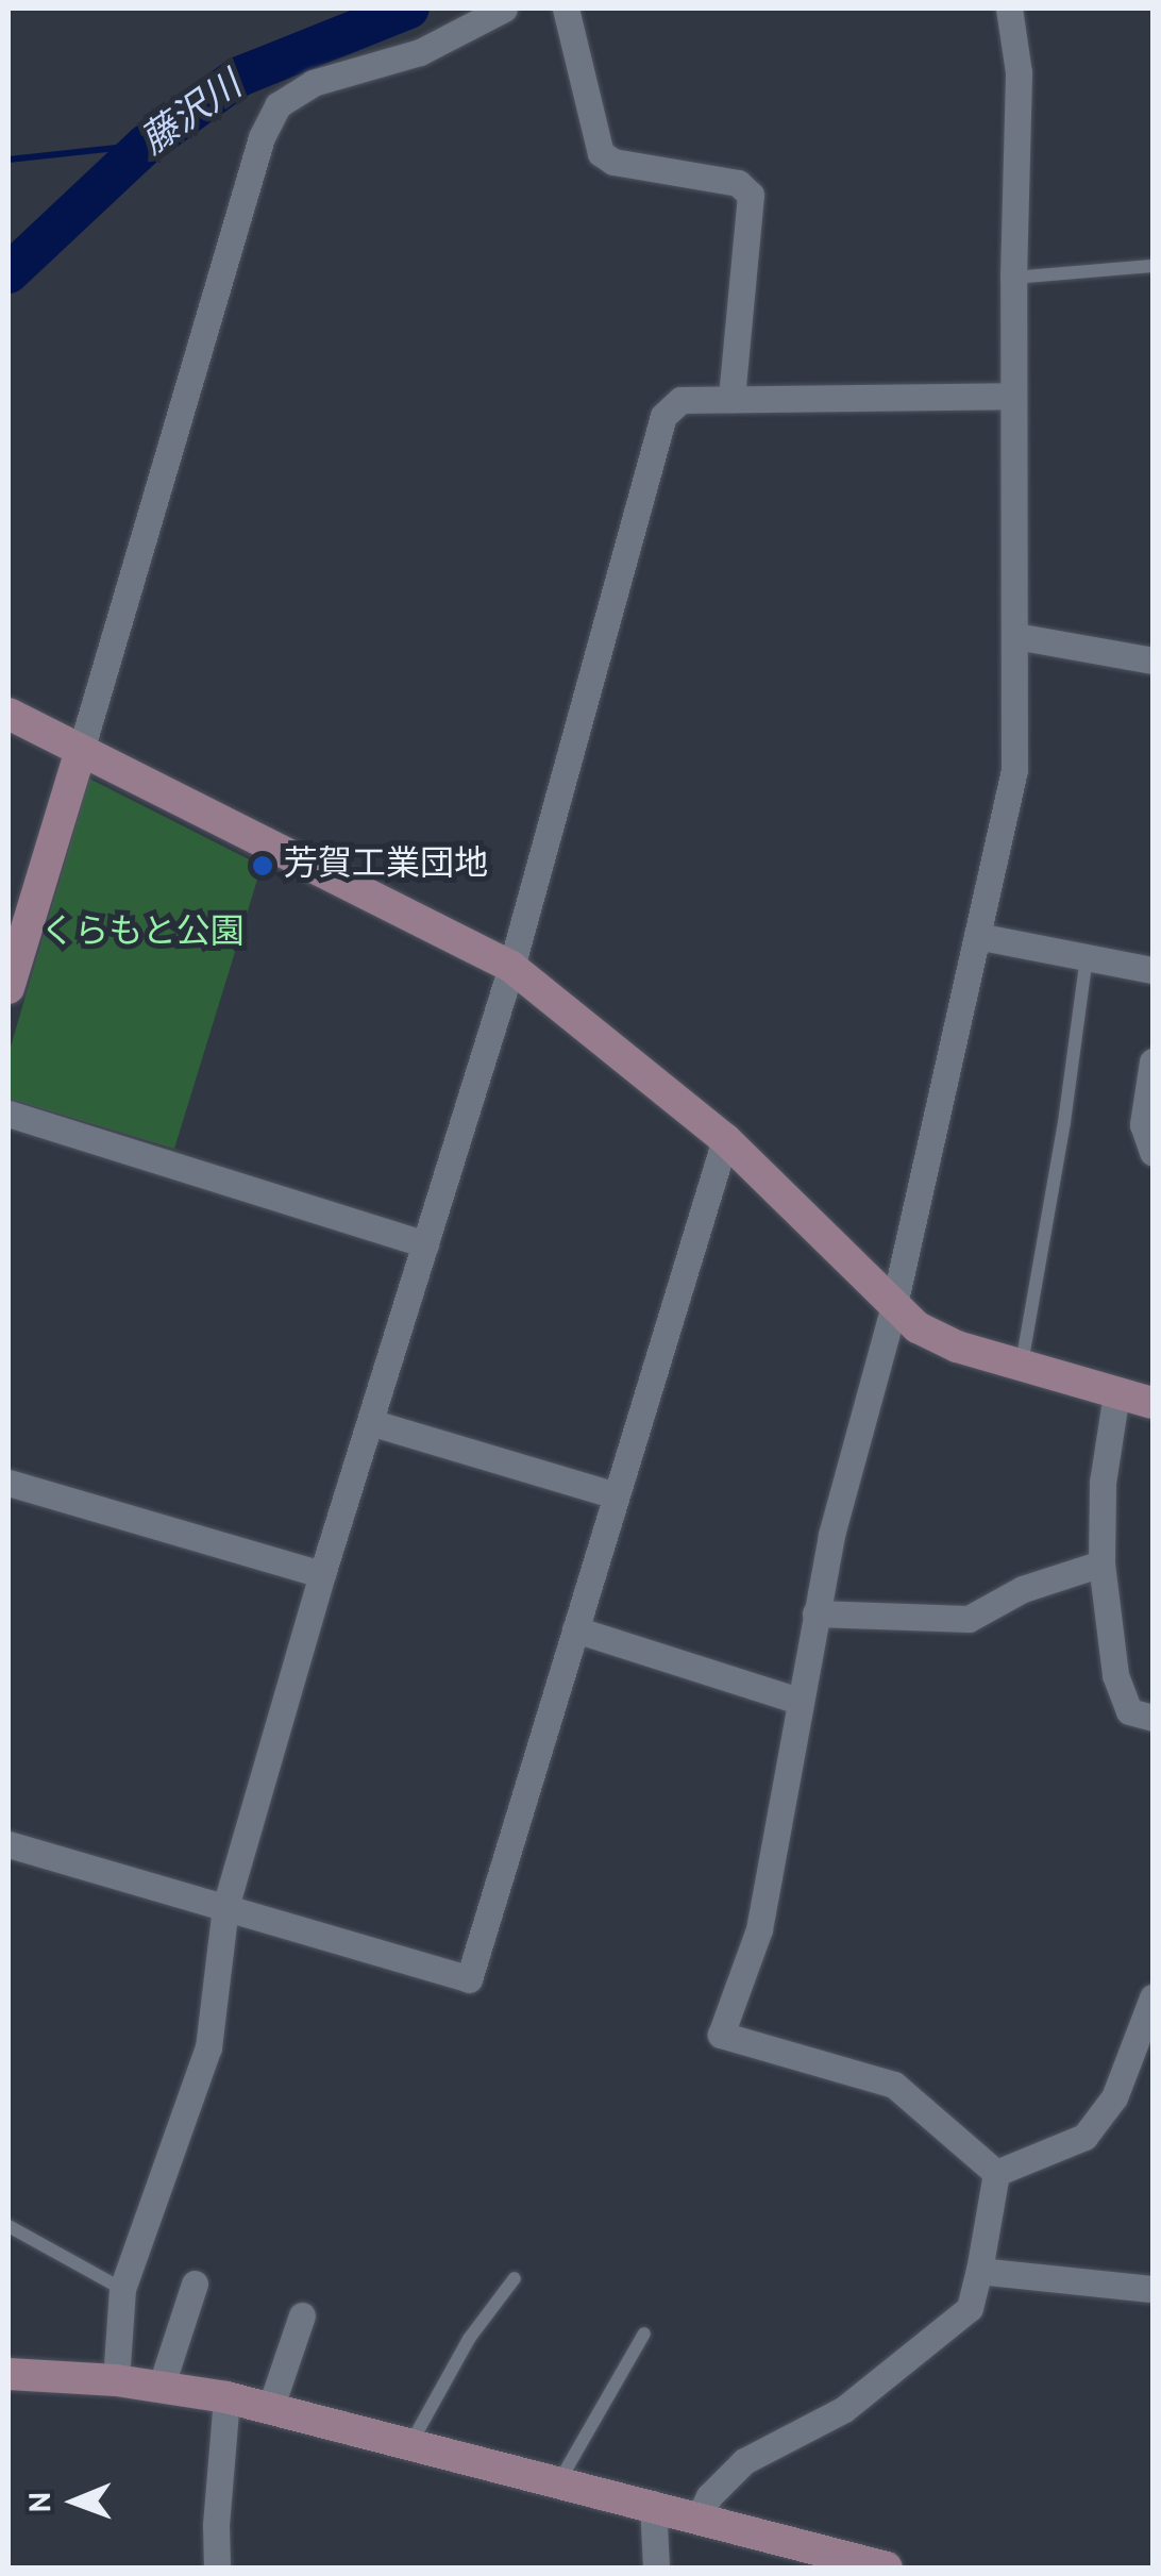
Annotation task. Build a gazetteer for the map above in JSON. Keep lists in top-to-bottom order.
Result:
{
  "water": ["藤沢川"],
  "parks": ["くらもと公園"],
  "places": ["芳賀工業団地"],
  "north": "left"
}
